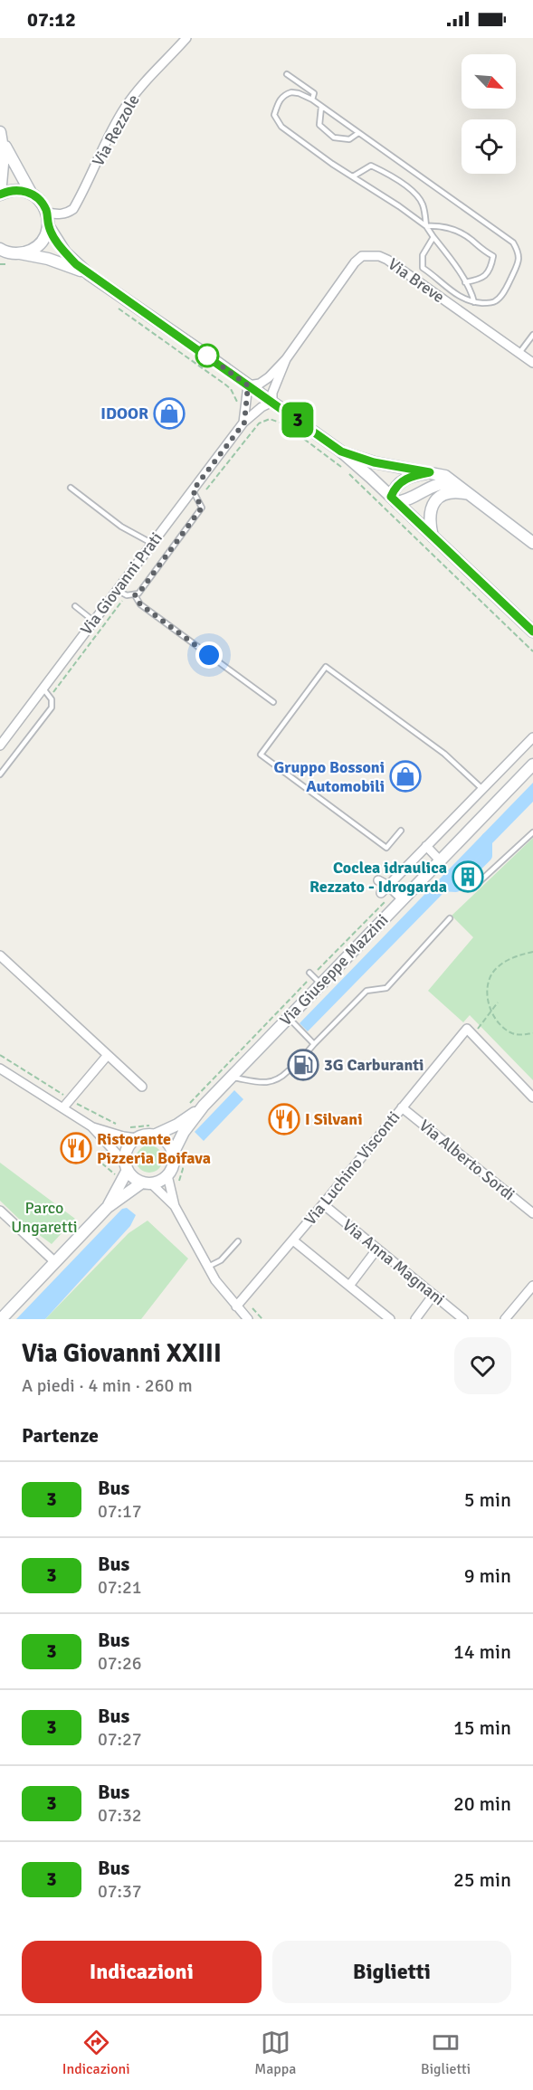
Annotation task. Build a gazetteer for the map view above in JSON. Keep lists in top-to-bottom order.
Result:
{
  "streets": {
    "street": [
      "Via Rezzole",
      "Via Breve",
      "Via Giovanni Prati",
      "Via Giuseppe Mazzini",
      "Via Alberto Sordi",
      "Via Luchino Visconti",
      "Via Anna Magnani"
    ]
  },
  "crossings": [
    ["Via Alberto Sordi", "Via Luchino Visconti"],
    ["Via Luchino Visconti", "Via Anna Magnani"]
  ],
  "parks": ["Parco Ungaretti"],
  "places": {
    "shop": ["IDOOR", "Gruppo Bossoni Automobili"],
    "building": ["Coclea idraulica Rezzato - Idrogarda"],
    "fuel station": ["3G Carburanti"],
    "restaurant": ["I Silvani", "Ristorante Pizzeria Boifava"]
  },
  "lines": ["bus line 3"],
  "north": "bottom right",
  "page": {
    "status": "07:12",
    "on_map": "3",
    "heading": [
      ["Via Giovanni XXIII", "A piedi · 4 min · 260 m"],
      "Partenze"
    ],
    "list": [
      {
        "mark": "3",
        "name": "Bus",
        "note": "07:17",
        "value": "5 min"
      },
      {
        "mark": "3",
        "name": "Bus",
        "note": "07:21",
        "value": "9 min"
      },
      {
        "mark": "3",
        "name": "Bus",
        "note": "07:26",
        "value": "14 min"
      },
      {
        "mark": "3",
        "name": "Bus",
        "note": "07:27",
        "value": "15 min"
      },
      {
        "mark": "3",
        "name": "Bus",
        "note": "07:32",
        "value": "20 min"
      },
      {
        "mark": "3",
        "name": "Bus",
        "note": "07:37",
        "value": "25 min"
      }
    ],
    "buttons": ["Indicazioni", "Biglietti"],
    "tabs": ["Indicazioni", "Mappa", "Biglietti"]
  }
}
